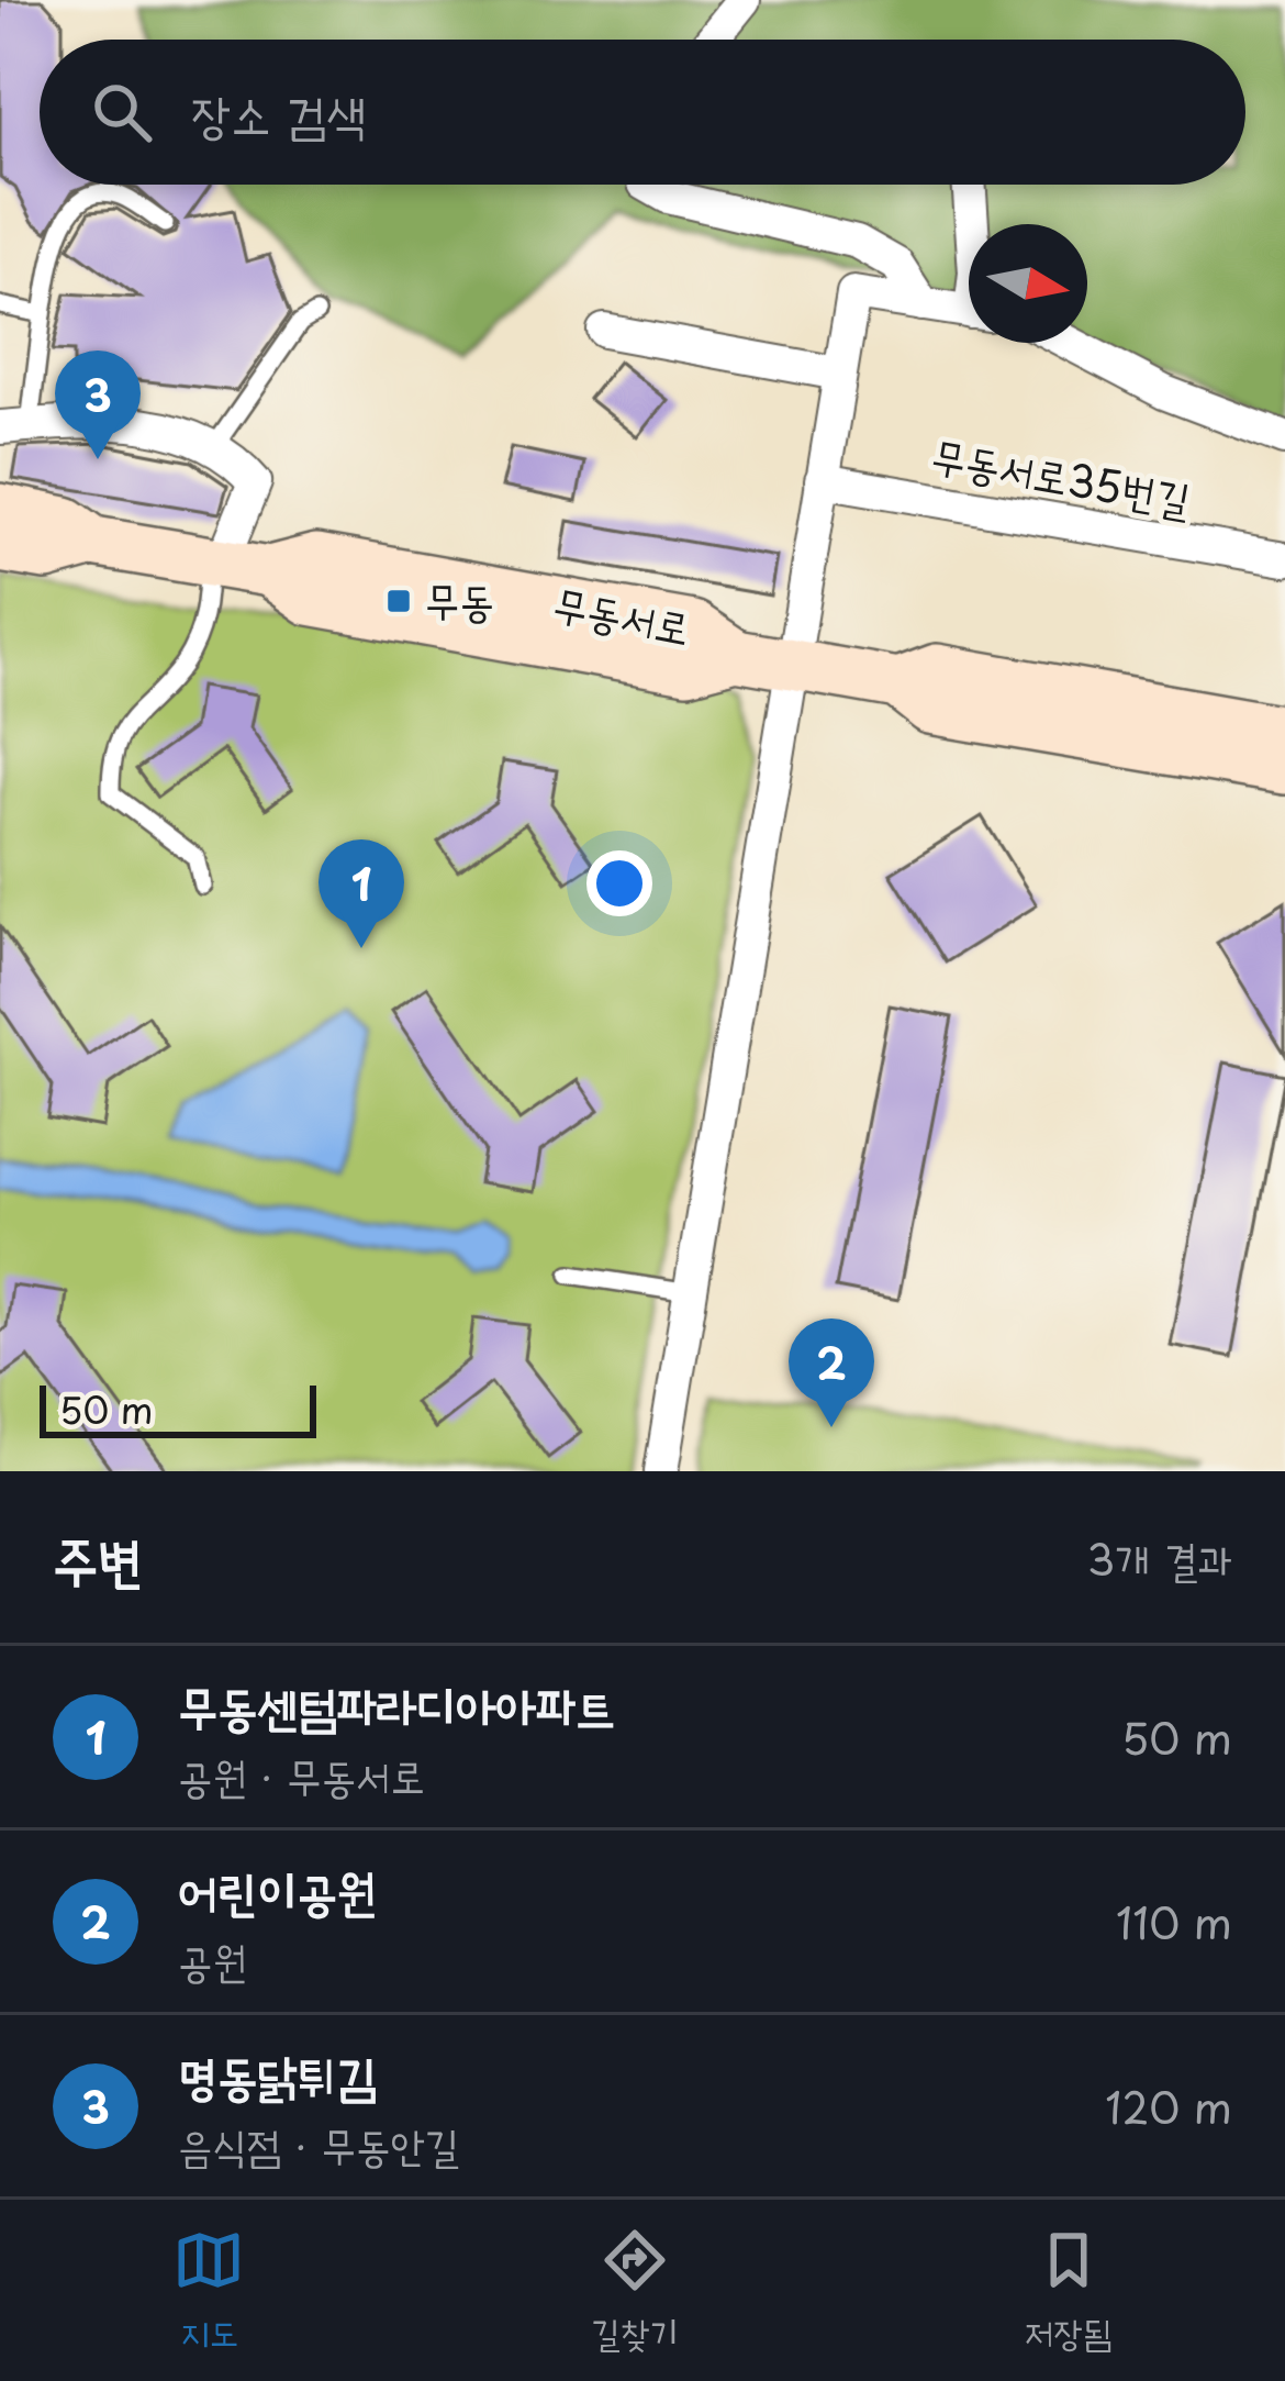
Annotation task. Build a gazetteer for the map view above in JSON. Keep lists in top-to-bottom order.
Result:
{
  "streets": {
    "main road": ["무동서로"],
    "street": ["무동서로35번길"]
  },
  "places": {
    "transit": ["무동"]
  },
  "scale_bar": "50 m",
  "north": "right",
  "page": {
    "search": "장소 검색",
    "pins": ["3", "1", "2"],
    "scale": "50 m",
    "heading": ["주변", "3개 결과"],
    "list": [
      {
        "mark": "1",
        "name": "무동센텀파라디아아파트",
        "note": "공원 · 무동서로",
        "value": "50 m"
      },
      {
        "mark": "2",
        "name": "어린이공원",
        "note": "공원",
        "value": "110 m"
      },
      {
        "mark": "3",
        "name": "명동닭튀김",
        "note": "음식점 · 무동안길",
        "value": "120 m"
      }
    ],
    "nav": ["지도", "길찾기", "저장됨"]
  }
}
